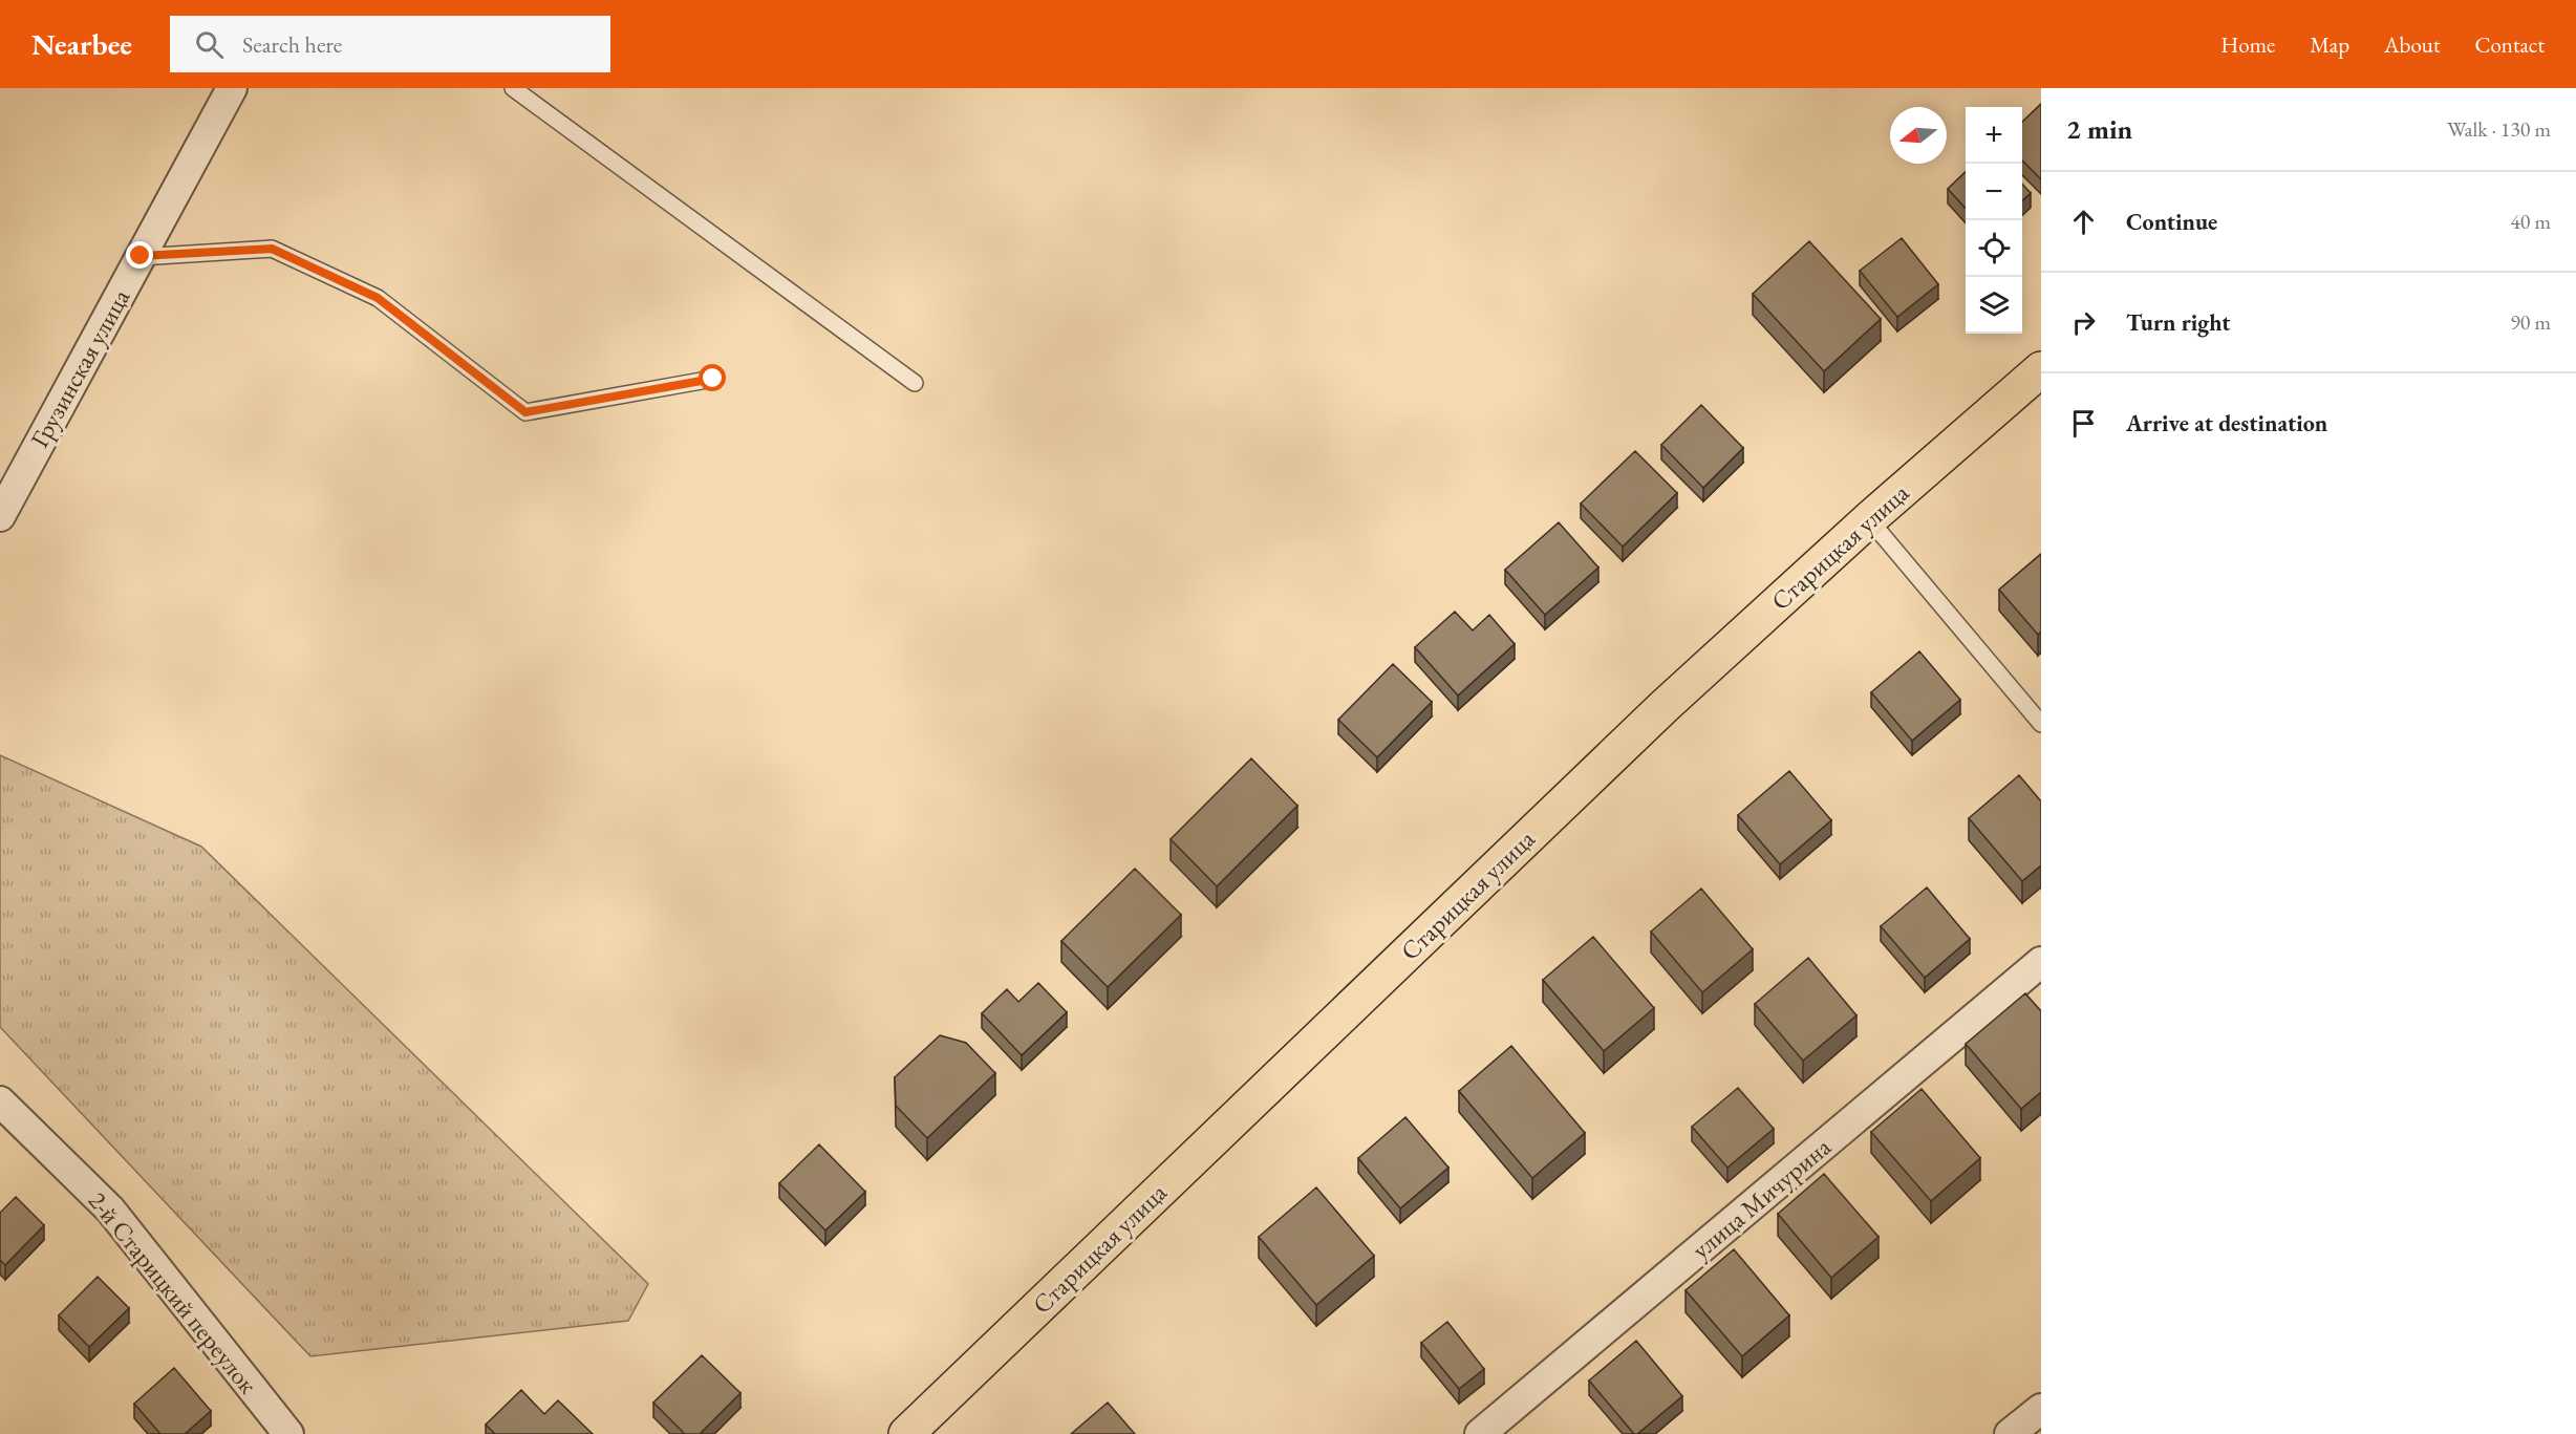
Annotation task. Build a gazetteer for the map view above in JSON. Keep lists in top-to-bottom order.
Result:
{
  "streets": {
    "main road": ["Старицкая улица"],
    "street": ["Грузинская улица", "улица Мичурина", "2-й Старицкий переулок"]
  },
  "north": "left",
  "page": {
    "header": "Nearbee",
    "search": "Search here",
    "nav": [
      "Home",
      "Map",
      "About",
      "Contact"
    ],
    "heading": ["2 min", "Walk · 130 m"],
    "map_buttons": ["+", "−"],
    "list": [
      ["Continue", "40 m"],
      ["Turn right", "90 m"],
      "Arrive at destination"
    ]
  }
}
